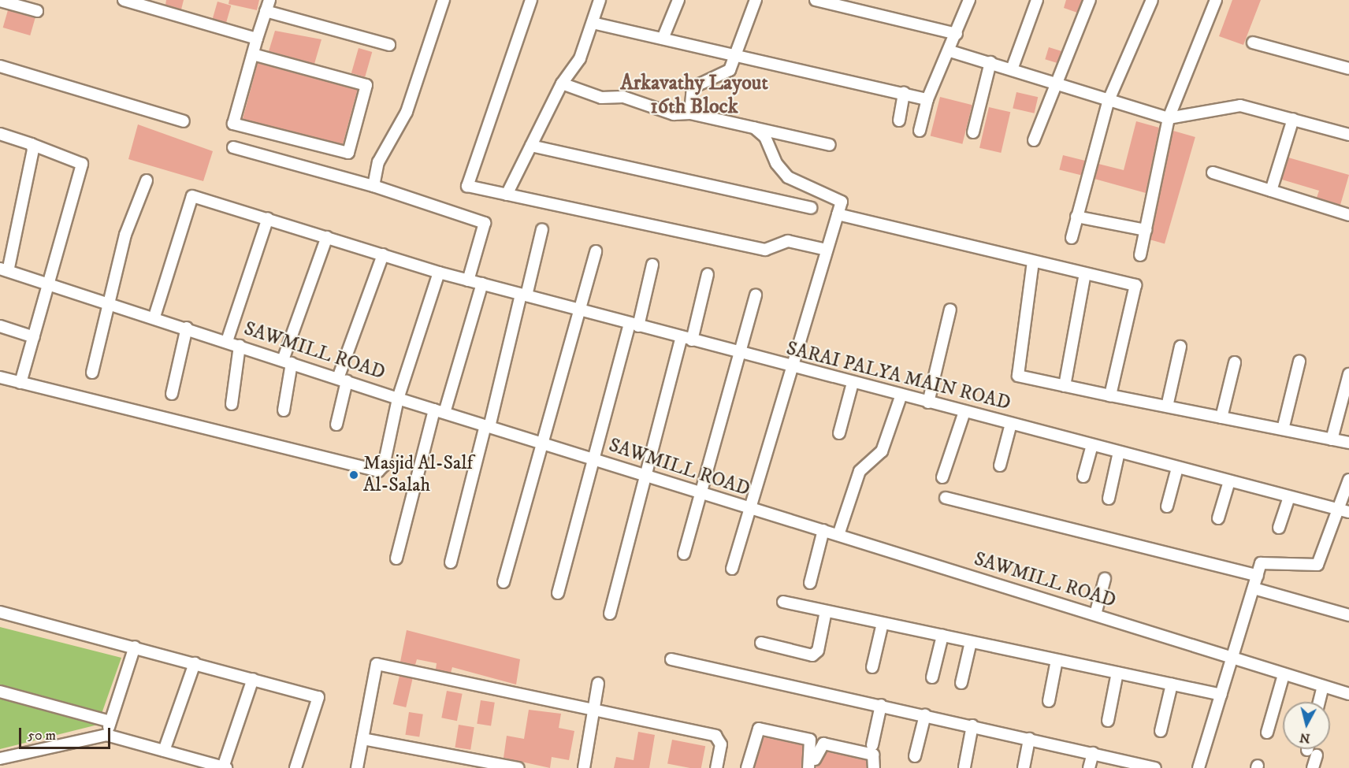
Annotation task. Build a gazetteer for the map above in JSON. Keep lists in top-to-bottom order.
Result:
{
  "streets": {
    "street": ["SAWMILL ROAD", "SARAI PALYA MAIN ROAD"]
  },
  "crossings": [
    ["SAWMILL ROAD", "SARAI PALYA MAIN ROAD"]
  ],
  "districts": ["Arkavathy Layout 16th Block"],
  "places": ["Masjid Al-Salf Al-Salah"],
  "scale_bar": "50 m",
  "north": "bottom"
}
